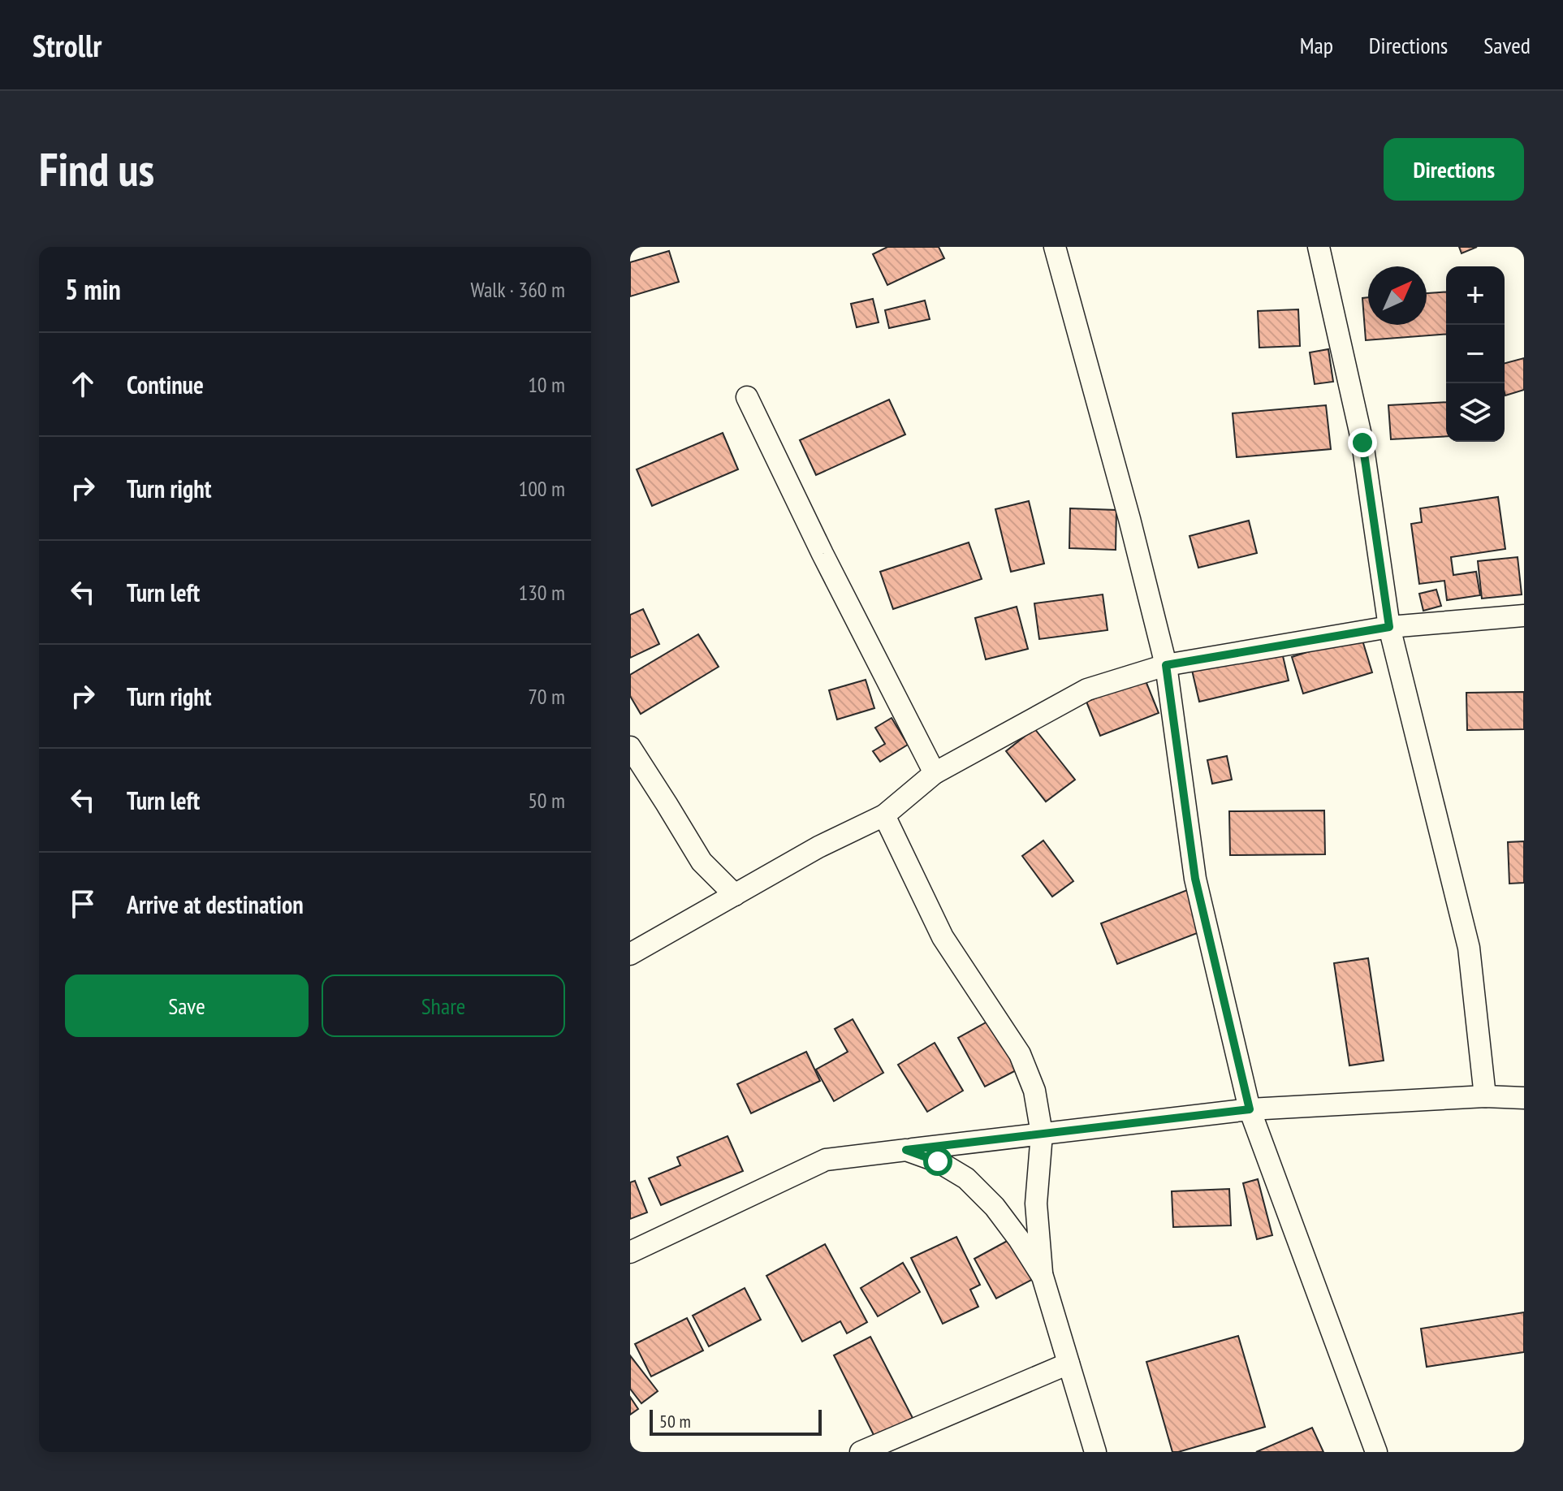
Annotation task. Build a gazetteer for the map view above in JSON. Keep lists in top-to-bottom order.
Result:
{
  "scale_bar": "50 m",
  "north": "top right",
  "page": {
    "header": "Strollr",
    "nav": ["Map", "Directions", "Saved"],
    "buttons": [
      "Directions",
      ["Save", "Share"]
    ],
    "title": "Find us",
    "heading": ["5 min", "Walk · 360 m"],
    "map_buttons": ["+", "−"],
    "list": [
      ["Continue", "10 m"],
      ["Turn right", "100 m"],
      ["Turn left", "130 m"],
      ["Turn right", "70 m"],
      ["Turn left", "50 m"],
      "Arrive at destination"
    ],
    "scale": "50 m"
  }
}
